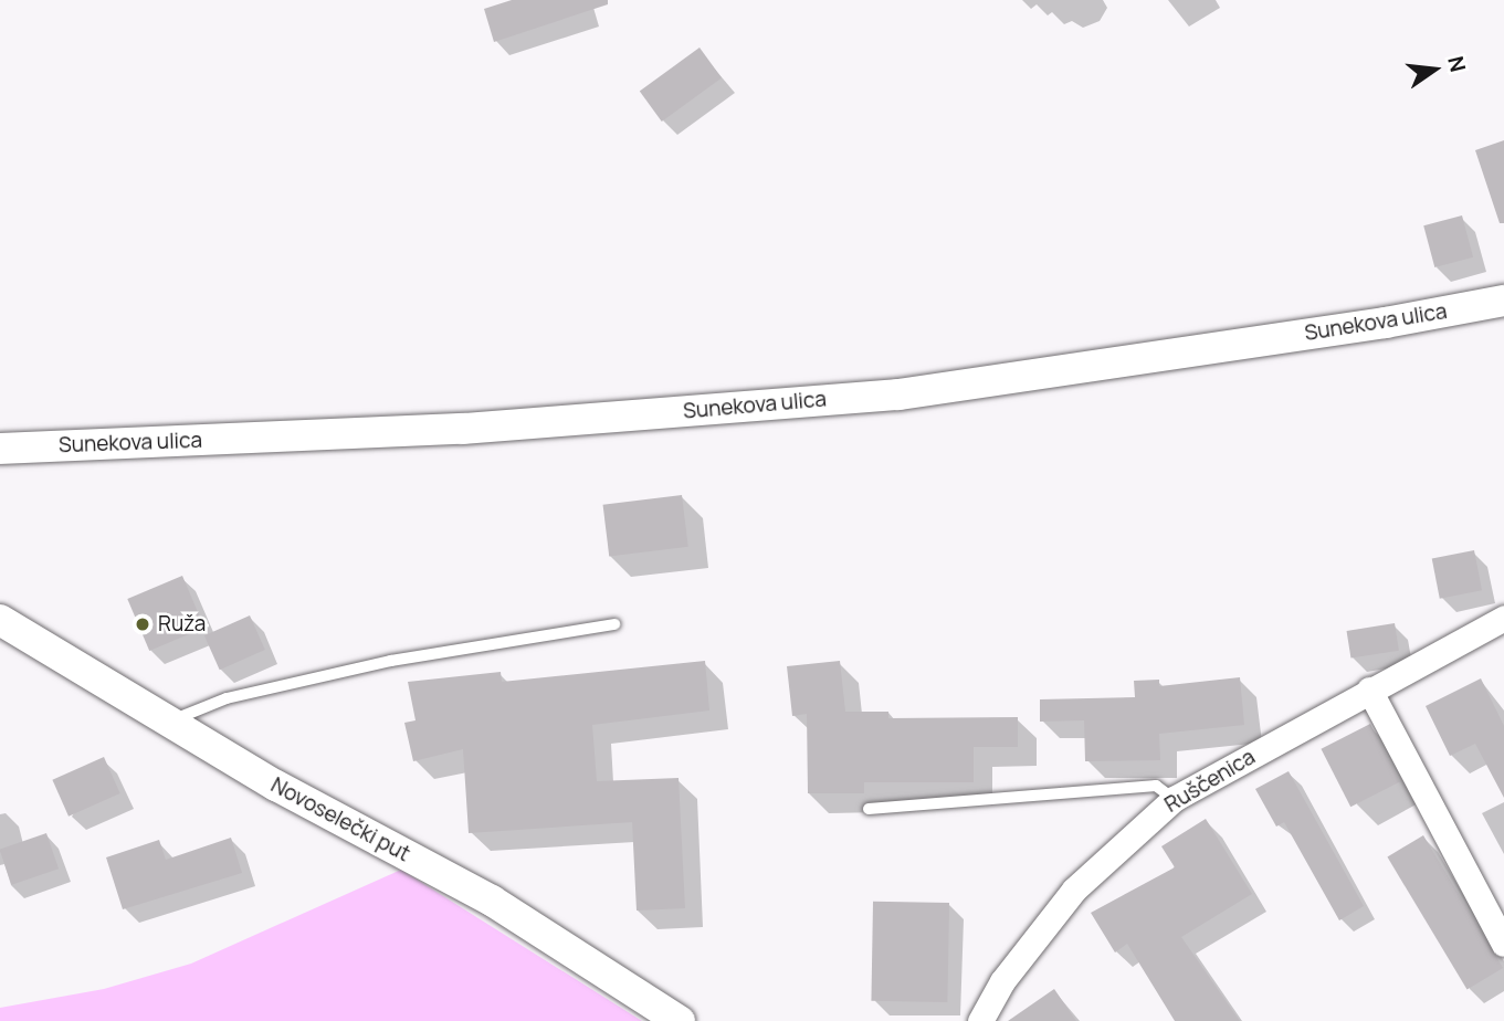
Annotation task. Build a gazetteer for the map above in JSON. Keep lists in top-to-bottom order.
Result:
{
  "streets": {
    "street": ["Sunekova ulica", "Ruščenica", "Novoselečki put"]
  },
  "places": ["Ruža"],
  "north": "right"
}
